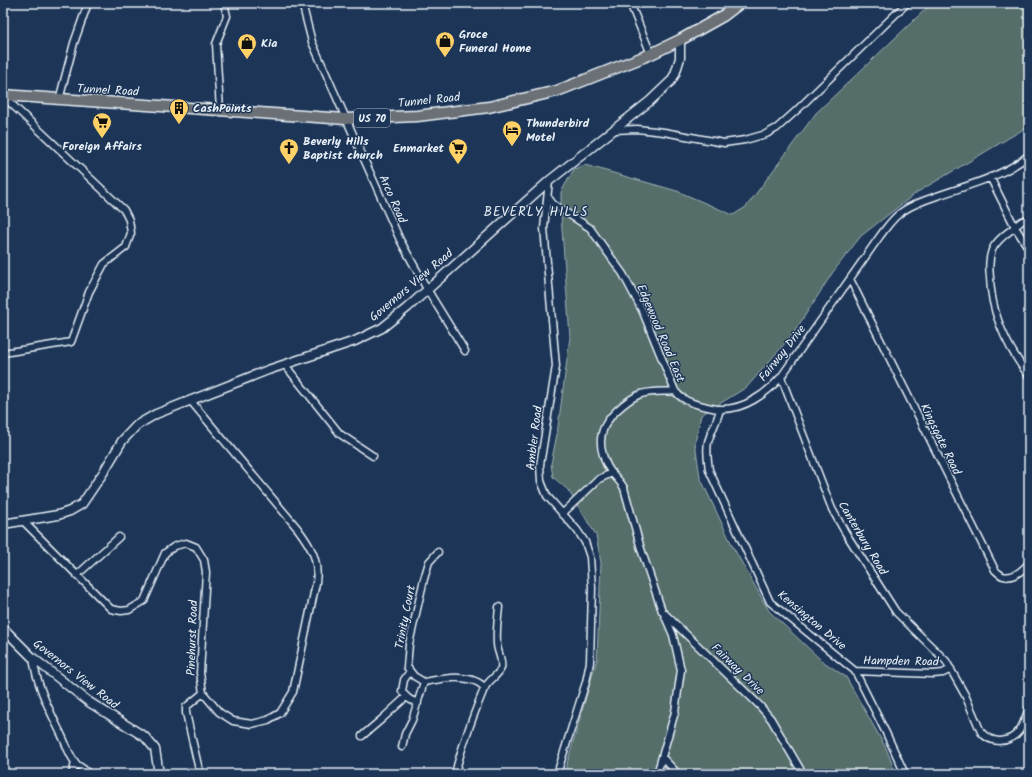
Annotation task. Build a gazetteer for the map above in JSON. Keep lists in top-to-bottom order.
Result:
{
  "streets": {
    "main road": ["Tunnel Road", "US 70"],
    "street": [
      "Arco Road",
      "Governors View Road",
      "Edgewood Road East",
      "Fairway Drive",
      "Ambler Road",
      "Kingsgate Road",
      "Canterbury Road",
      "Trinity Court",
      "Kensington Drive",
      "Pinehurst Road",
      "Hampden Road"
    ]
  },
  "crossings": [
    ["Tunnel Road", "Arco Road"],
    ["Tunnel Road", "Governors View Road"],
    ["Arco Road", "Governors View Road"],
    ["Governors View Road", "Ambler Road"],
    ["Governors View Road", "Pinehurst Road"],
    ["Edgewood Road East", "Fairway Drive"],
    ["Edgewood Road East", "Ambler Road"],
    ["Fairway Drive", "Kingsgate Road"],
    ["Fairway Drive", "Canterbury Road"],
    ["Fairway Drive", "Kensington Drive"],
    ["Canterbury Road", "Hampden Road"],
    ["Kensington Drive", "Hampden Road"]
  ],
  "districts": ["BEVERLY HILLS"],
  "places": {
    "shop": ["Groce Funeral Home", "Kia"],
    "building": ["CashPoints"],
    "supermarket": ["Foreign Affairs", "Enmarket"],
    "hotel": ["Thunderbird Motel"],
    "church": ["Beverly Hills Baptist church"]
  }
}
